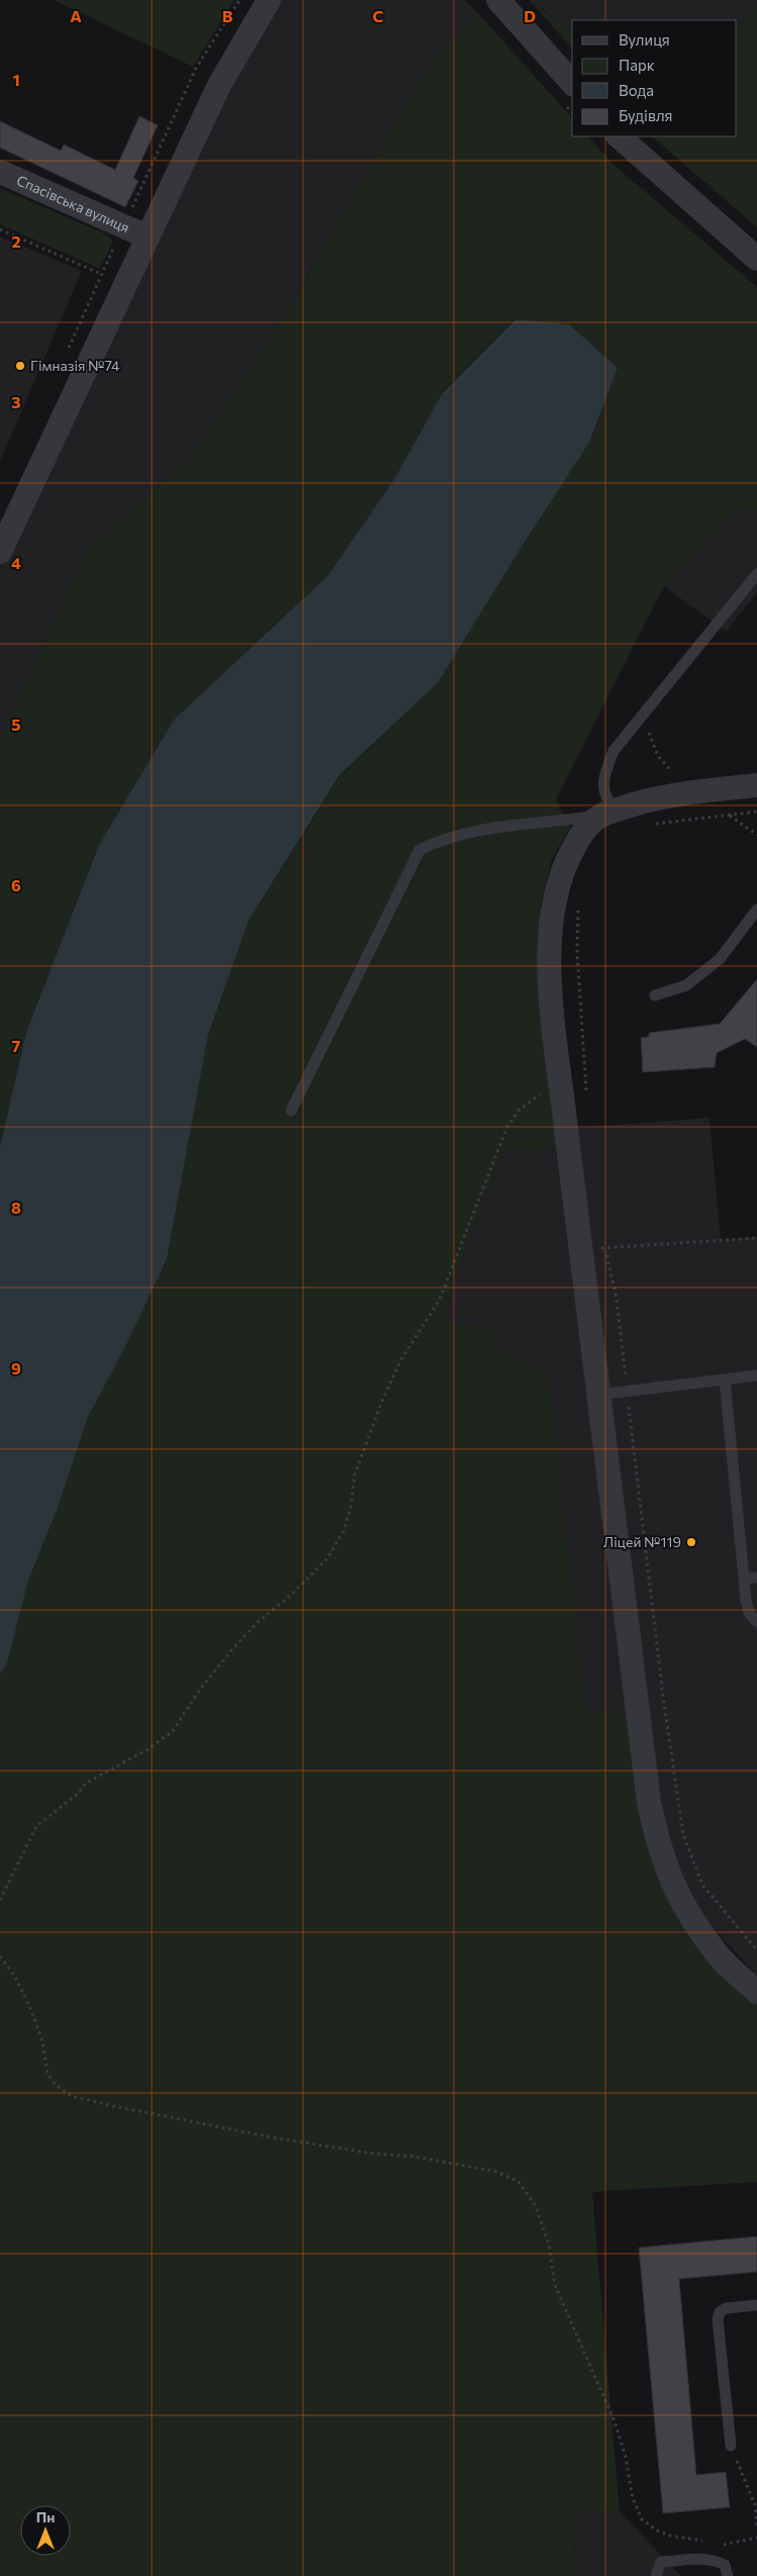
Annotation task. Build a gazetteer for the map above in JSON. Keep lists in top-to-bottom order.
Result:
{
  "streets": {
    "street": ["Спасівська вулиця"]
  },
  "places": ["Гімназія №74", "Ліцей №119"],
  "legend": [
    "Вулиця",
    "Парк",
    "Вода",
    "Будівля"
  ],
  "north": "top",
  "grid": {
    "columns": [
      "A",
      "B",
      "C",
      "D"
    ],
    "rows": [
      "1",
      "2",
      "3",
      "4",
      "5",
      "6",
      "7",
      "8",
      "9"
    ]
  }
}
